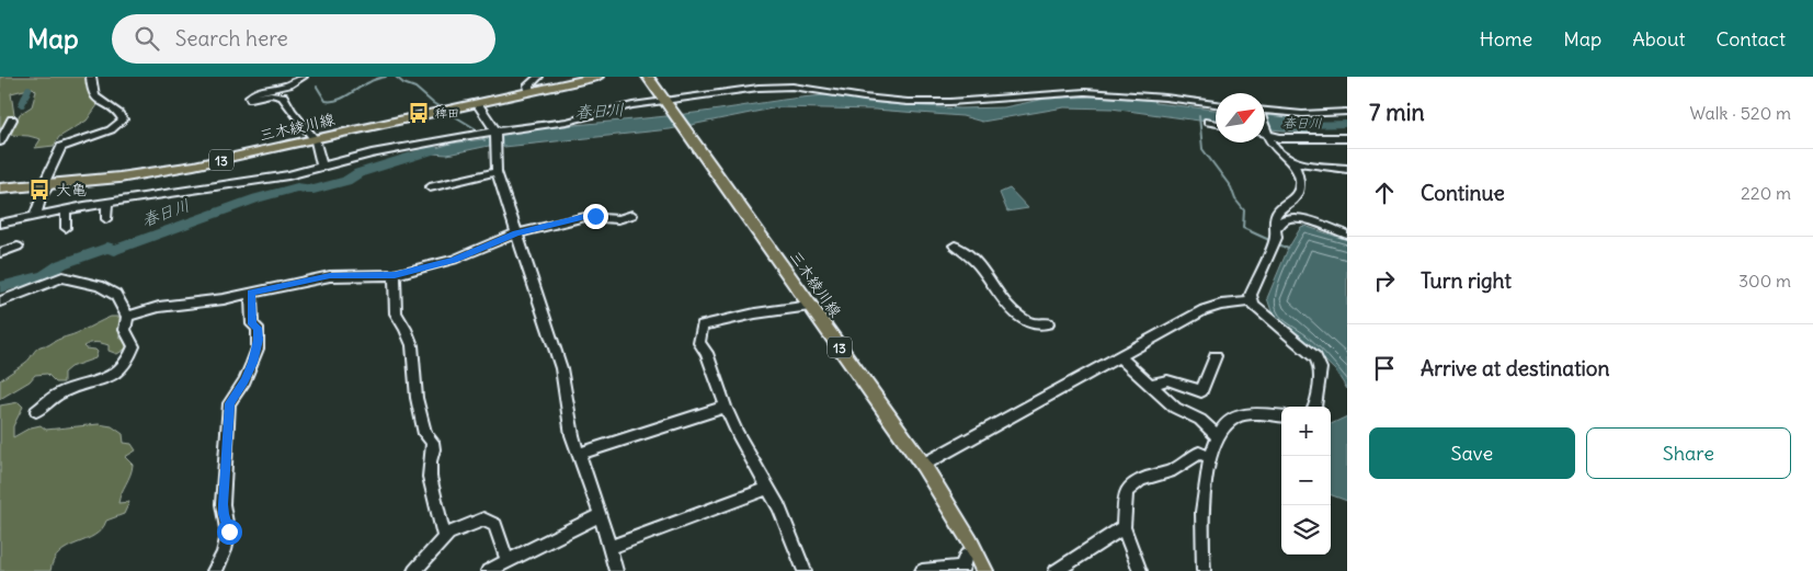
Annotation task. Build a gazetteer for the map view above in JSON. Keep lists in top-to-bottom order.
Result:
{
  "streets": {
    "main road": ["三木綾川線", "13"]
  },
  "water": ["春日川"],
  "places": {
    "bus stop": ["稗田", "大亀"]
  },
  "north": "top right",
  "page": {
    "header": "Map",
    "search": "Search here",
    "nav": [
      "Home",
      "Map",
      "About",
      "Contact"
    ],
    "heading": ["7 min", "Walk · 520 m"],
    "list": [
      ["Continue", "220 m"],
      ["Turn right", "300 m"],
      "Arrive at destination"
    ],
    "map_buttons": ["+", "−"],
    "buttons": ["Save", "Share"]
  }
}
